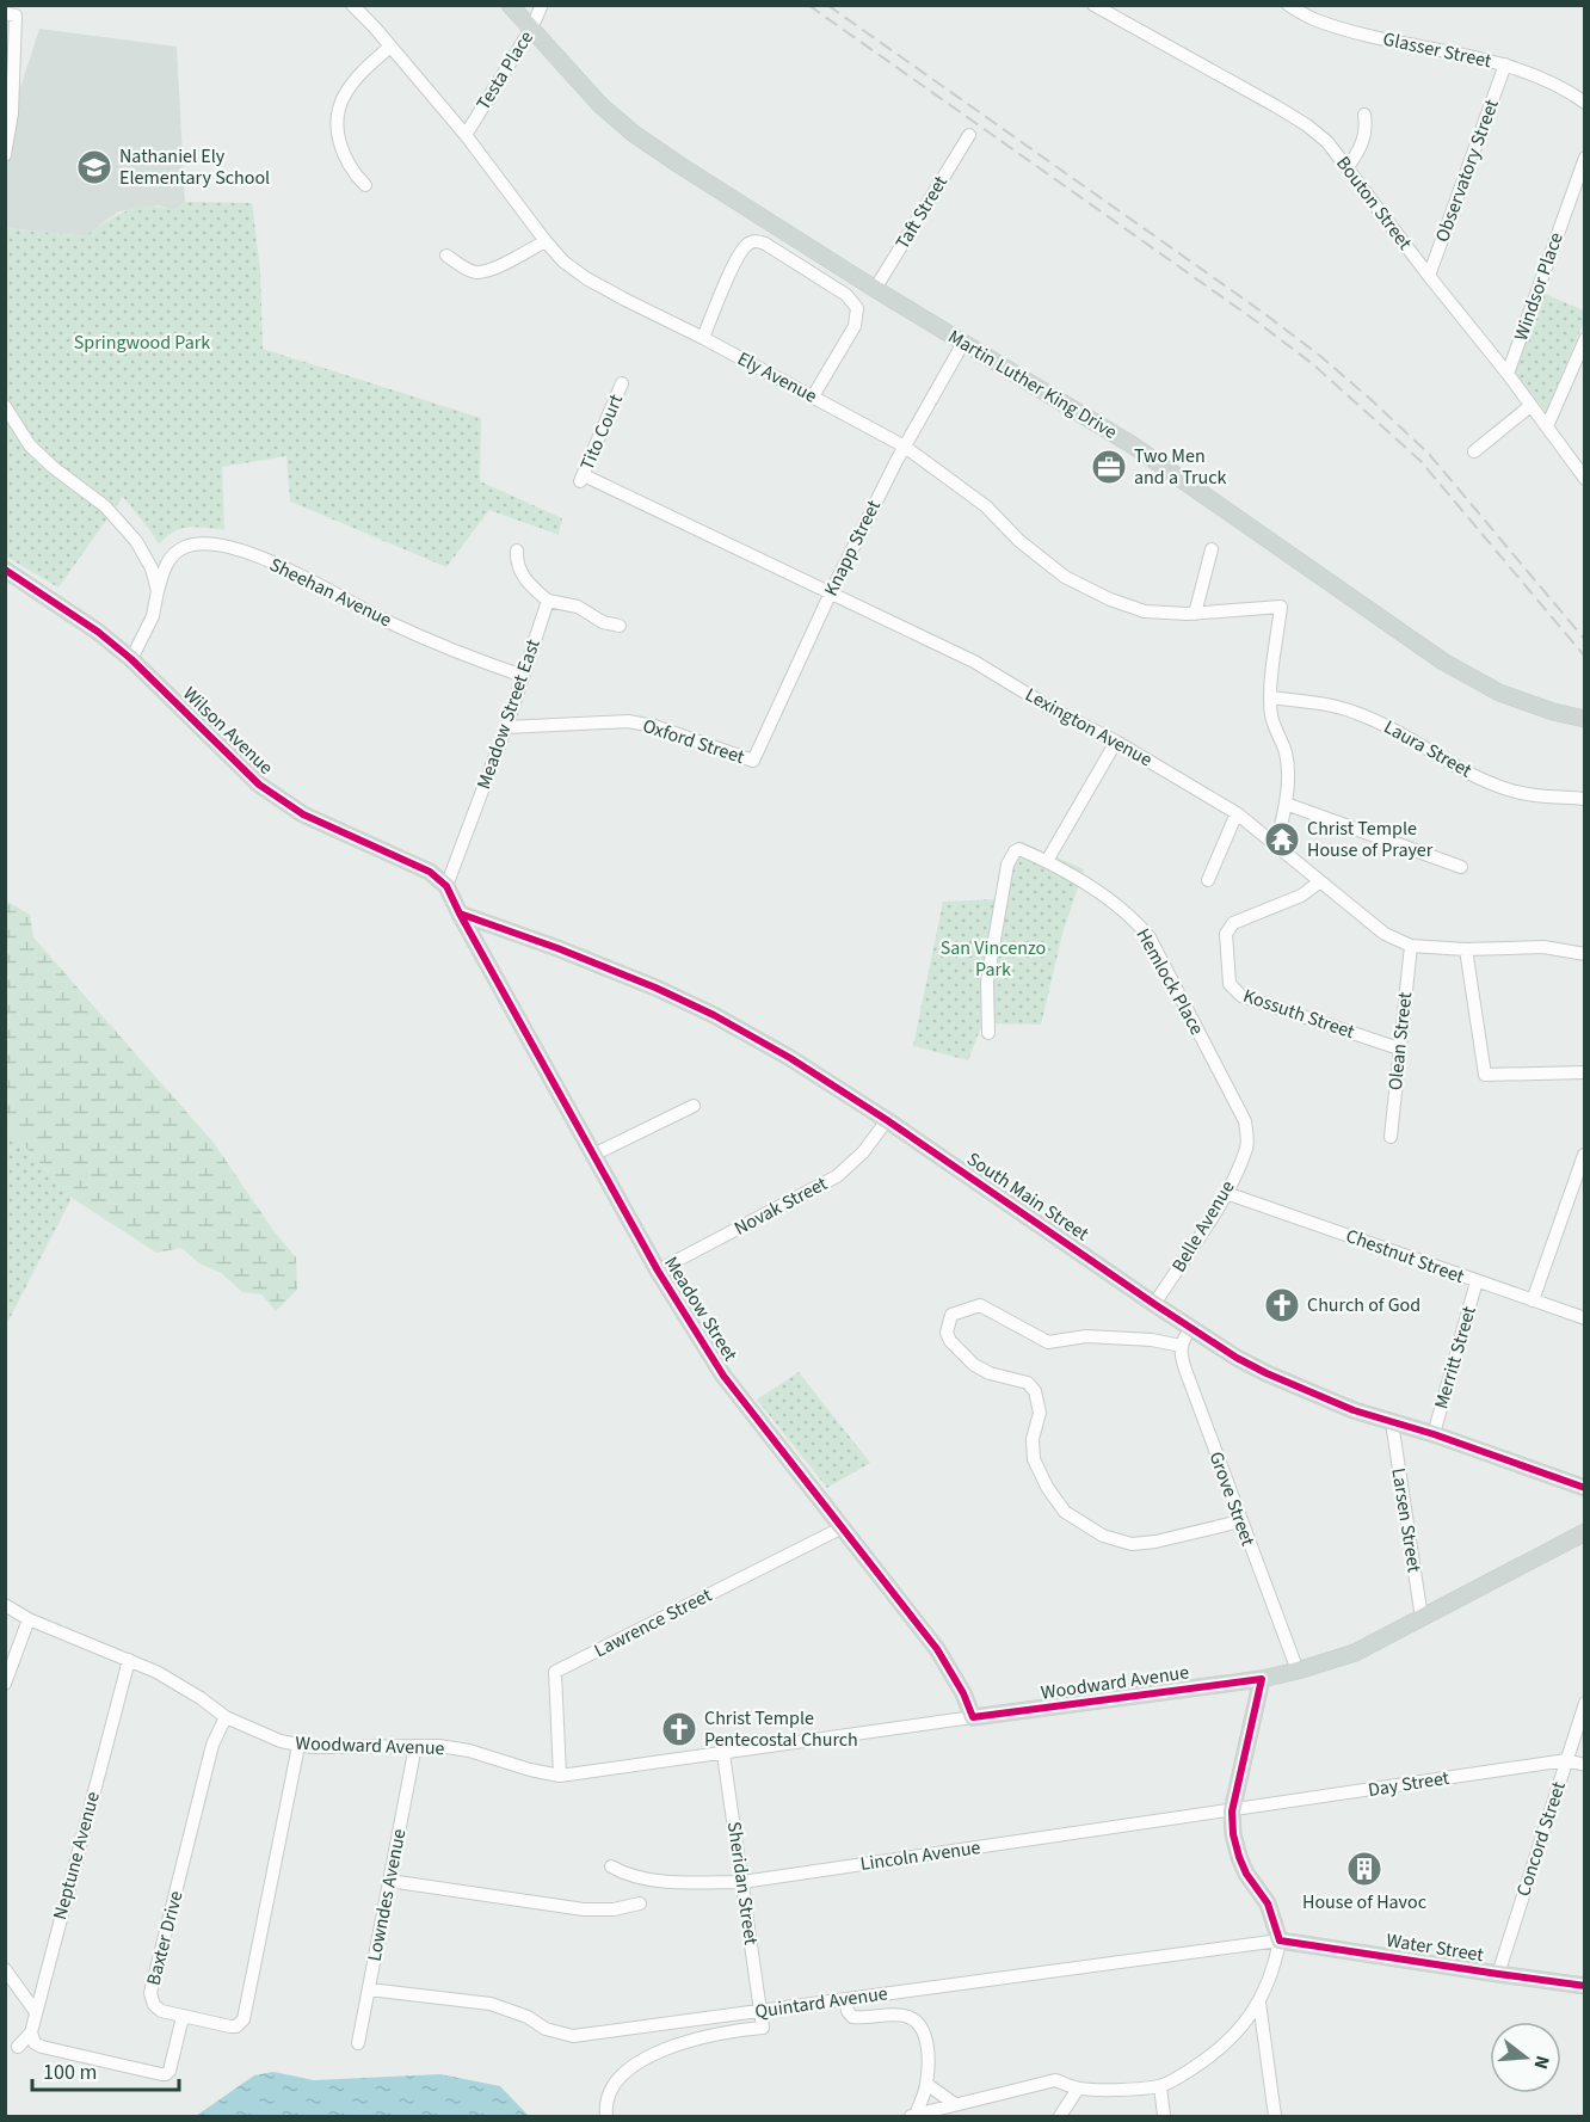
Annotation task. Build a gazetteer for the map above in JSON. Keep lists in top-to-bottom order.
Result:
{
  "streets": {
    "main road": [
      "Martin Luther King Drive",
      "Wilson Avenue",
      "South Main Street",
      "Meadow Street",
      "Woodward Avenue",
      "Water Street"
    ],
    "street": [
      "Glasser Street",
      "Testa Place",
      "Observatory Street",
      "Bouton Street",
      "Taft Street",
      "Windsor Place",
      "Ely Avenue",
      "Tito Court",
      "Knapp Street",
      "Sheehan Avenue",
      "Meadow Street East",
      "Lexington Avenue",
      "Oxford Street",
      "Laura Street",
      "Hemlock Place",
      "Kossuth Street",
      "Olean Street",
      "Novak Street",
      "Belle Avenue",
      "Chestnut Street",
      "Merritt Street",
      "Grove Street",
      "Larsen Street",
      "Lawrence Street",
      "Day Street",
      "Concord Street",
      "Neptune Avenue",
      "Lincoln Avenue",
      "Sheridan Street",
      "Lowndes Avenue",
      "Baxter Drive",
      "Quintard Avenue"
    ]
  },
  "crossings": [
    ["Glasser Street", "Observatory Street"],
    ["Testa Place", "Ely Avenue"],
    ["Testa Place", "Martin Luther King Drive"],
    ["Observatory Street", "Bouton Street"],
    ["Bouton Street", "Windsor Place"],
    ["Taft Street", "Martin Luther King Drive"],
    ["Ely Avenue", "Knapp Street"],
    ["Ely Avenue", "Laura Street"],
    ["Martin Luther King Drive", "Knapp Street"],
    ["Tito Court", "Lexington Avenue"],
    ["Knapp Street", "Lexington Avenue"],
    ["Knapp Street", "Oxford Street"],
    ["Sheehan Avenue", "Meadow Street East"],
    ["Sheehan Avenue", "Wilson Avenue"],
    ["Meadow Street East", "Wilson Avenue"],
    ["Meadow Street East", "Oxford Street"],
    ["Meadow Street East", "Meadow Street"],
    ["Lexington Avenue", "Kossuth Street"],
    ["Lexington Avenue", "Olean Street"],
    ["Wilson Avenue", "Meadow Street"],
    ["Hemlock Place", "Belle Avenue"],
    ["Kossuth Street", "Olean Street"],
    ["South Main Street", "Novak Street"],
    ["South Main Street", "Belle Avenue"],
    ["South Main Street", "Meadow Street"],
    ["South Main Street", "Merritt Street"],
    ["South Main Street", "Larsen Street"],
    ["Novak Street", "Meadow Street"],
    ["Belle Avenue", "Chestnut Street"],
    ["Chestnut Street", "Merritt Street"],
    ["Meadow Street", "Lawrence Street"],
    ["Meadow Street", "Woodward Avenue"],
    ["Grove Street", "Woodward Avenue"],
    ["Larsen Street", "Woodward Avenue"],
    ["Lawrence Street", "Woodward Avenue"],
    ["Woodward Avenue", "Neptune Avenue"],
    ["Woodward Avenue", "Sheridan Street"],
    ["Woodward Avenue", "Lowndes Avenue"],
    ["Woodward Avenue", "Baxter Drive"],
    ["Day Street", "Concord Street"],
    ["Day Street", "Lincoln Avenue"],
    ["Concord Street", "Water Street"],
    ["Lincoln Avenue", "Sheridan Street"],
    ["Sheridan Street", "Quintard Avenue"],
    ["Lowndes Avenue", "Quintard Avenue"],
    ["Water Street", "Quintard Avenue"]
  ],
  "parks": ["Springwood Park", "San Vincenzo Park"],
  "places": {
    "school or university": ["Nathaniel Ely Elementary School"],
    "office": ["Two Men and a Truck"],
    "temple": ["Christ Temple House of Prayer"],
    "church": ["Church of God", "Christ Temple Pentecostal Church"],
    "building": ["House of Havoc"]
  },
  "scale_bar": "100 m",
  "north": "right"
}
